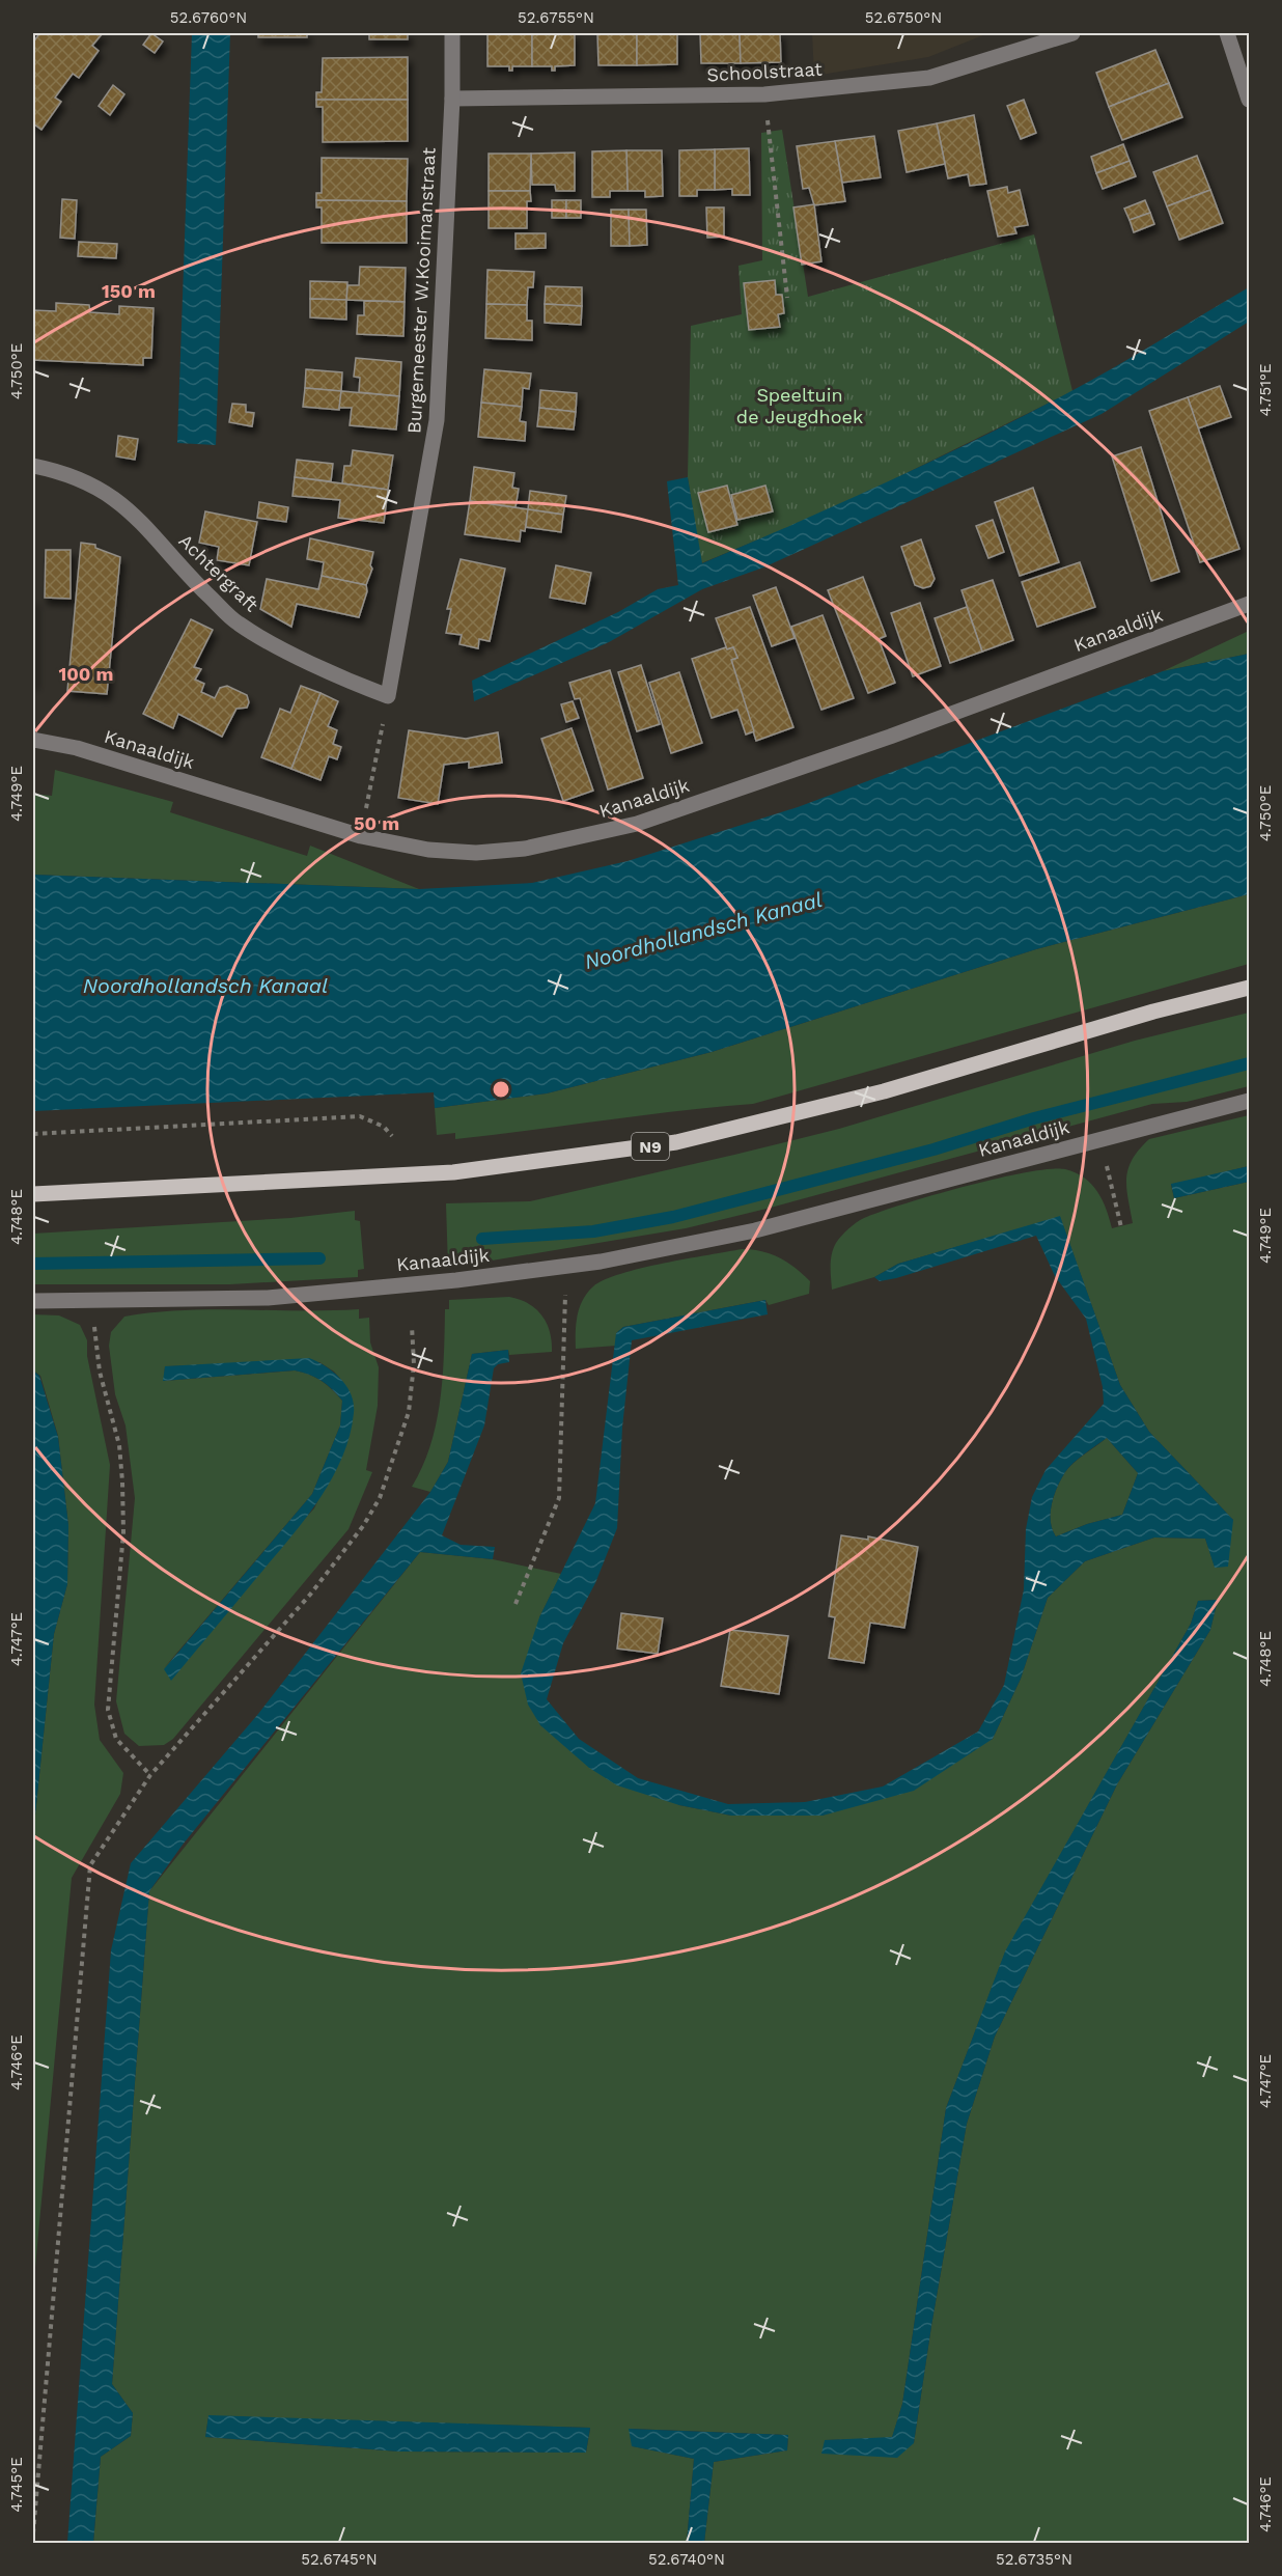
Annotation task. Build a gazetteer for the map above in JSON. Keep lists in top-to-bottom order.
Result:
{
  "streets": {
    "main road": ["N9"],
    "street": [
      "Schoolstraat",
      "Burgemeester W.Kooimanstraat",
      "Achtergraft",
      "Kanaaldijk"
    ]
  },
  "crossings": [
    ["Schoolstraat", "Burgemeester W.Kooimanstraat"],
    ["Burgemeester W.Kooimanstraat", "Achtergraft"]
  ],
  "water": ["Noordhollandsch Kanaal"],
  "parks": ["Speeltuin de Jeugdhoek"],
  "coordinates": [
    "52.6760°N",
    "52.6755°N",
    "52.6750°N",
    "4.750°E",
    "4.751°E",
    "4.749°E",
    "4.748°E",
    "4.747°E",
    "4.746°E",
    "4.745°E",
    "52.6745°N",
    "52.6740°N",
    "52.6735°N"
  ],
  "rings": ["150 m", "100 m", "50 m"]
}
